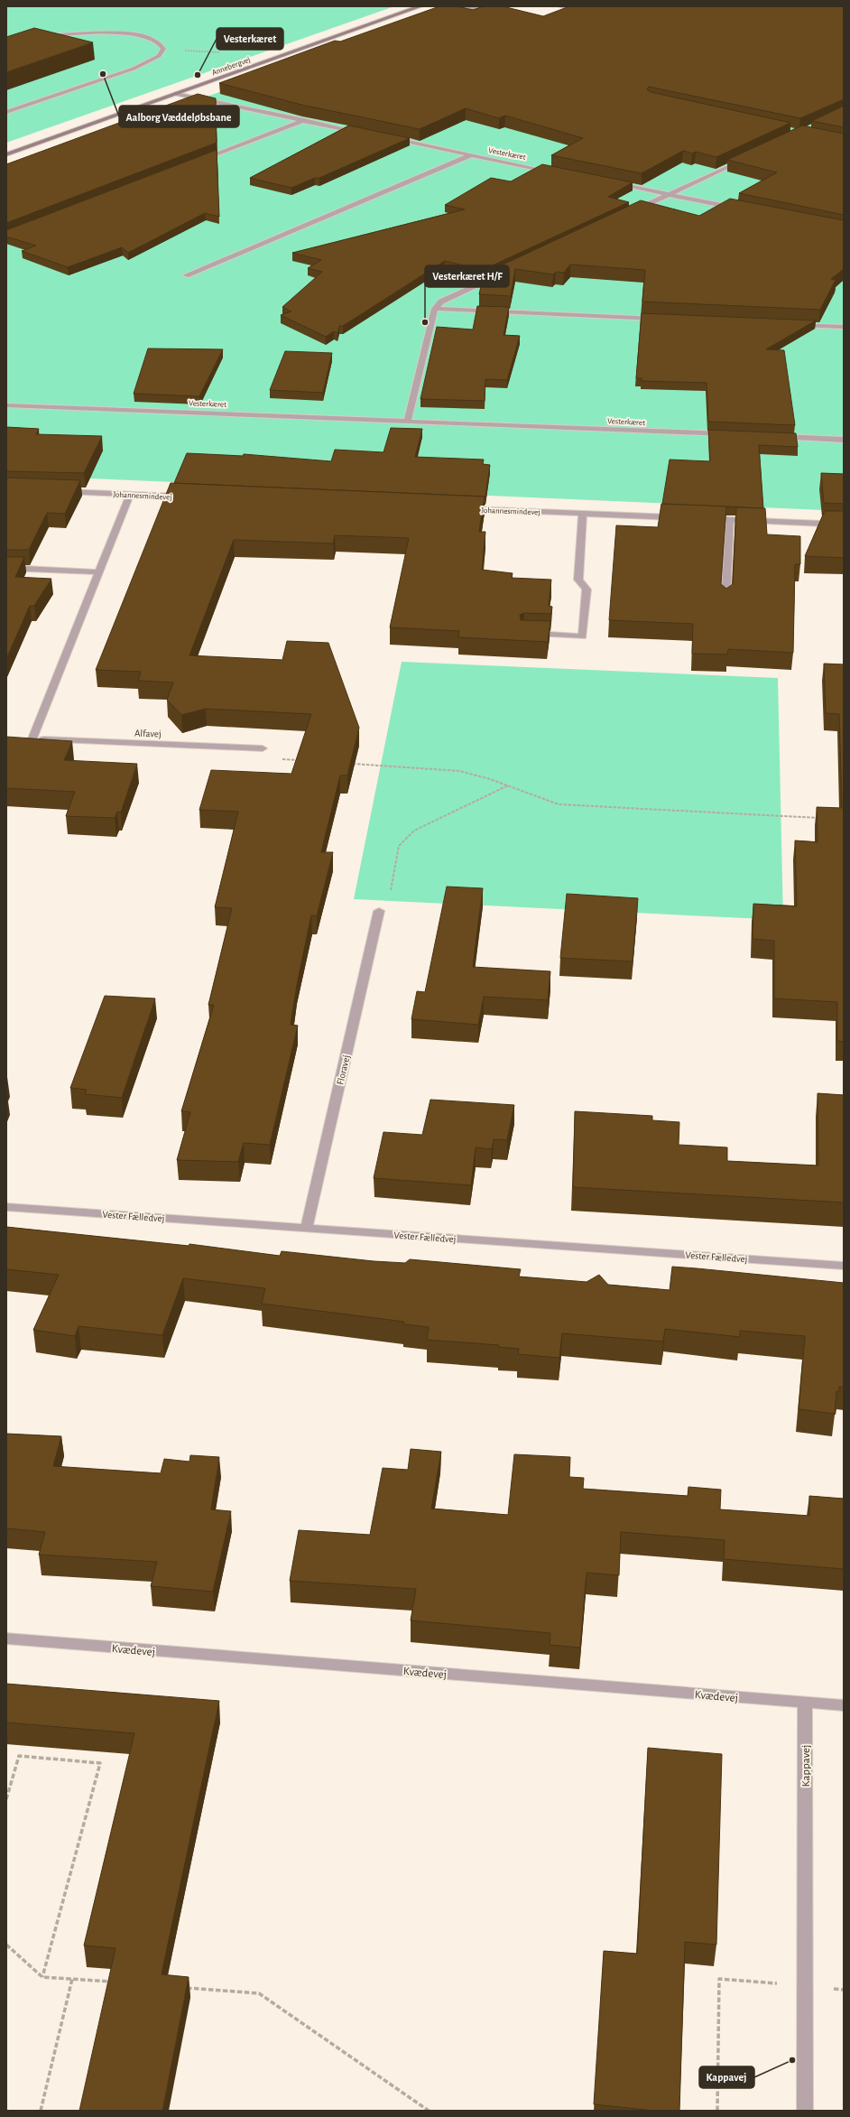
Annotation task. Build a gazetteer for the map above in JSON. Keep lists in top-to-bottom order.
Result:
{
  "streets": {
    "street": [
      "Annebergvej",
      "Vesterkæret",
      "Johannesmindevej",
      "Alfavej",
      "Floravej",
      "Vester Fælledvej",
      "Kvædevej",
      "Kappavej"
    ]
  },
  "crossings": [
    ["Johannesmindevej", "Alfavej"],
    ["Floravej", "Vester Fælledvej"],
    ["Kvædevej", "Kappavej"]
  ],
  "places": [
    "Aalborg Væddeløbsbane",
    "Vesterkæret",
    "Vesterkæret H/F",
    "Kappavej"
  ]
}
